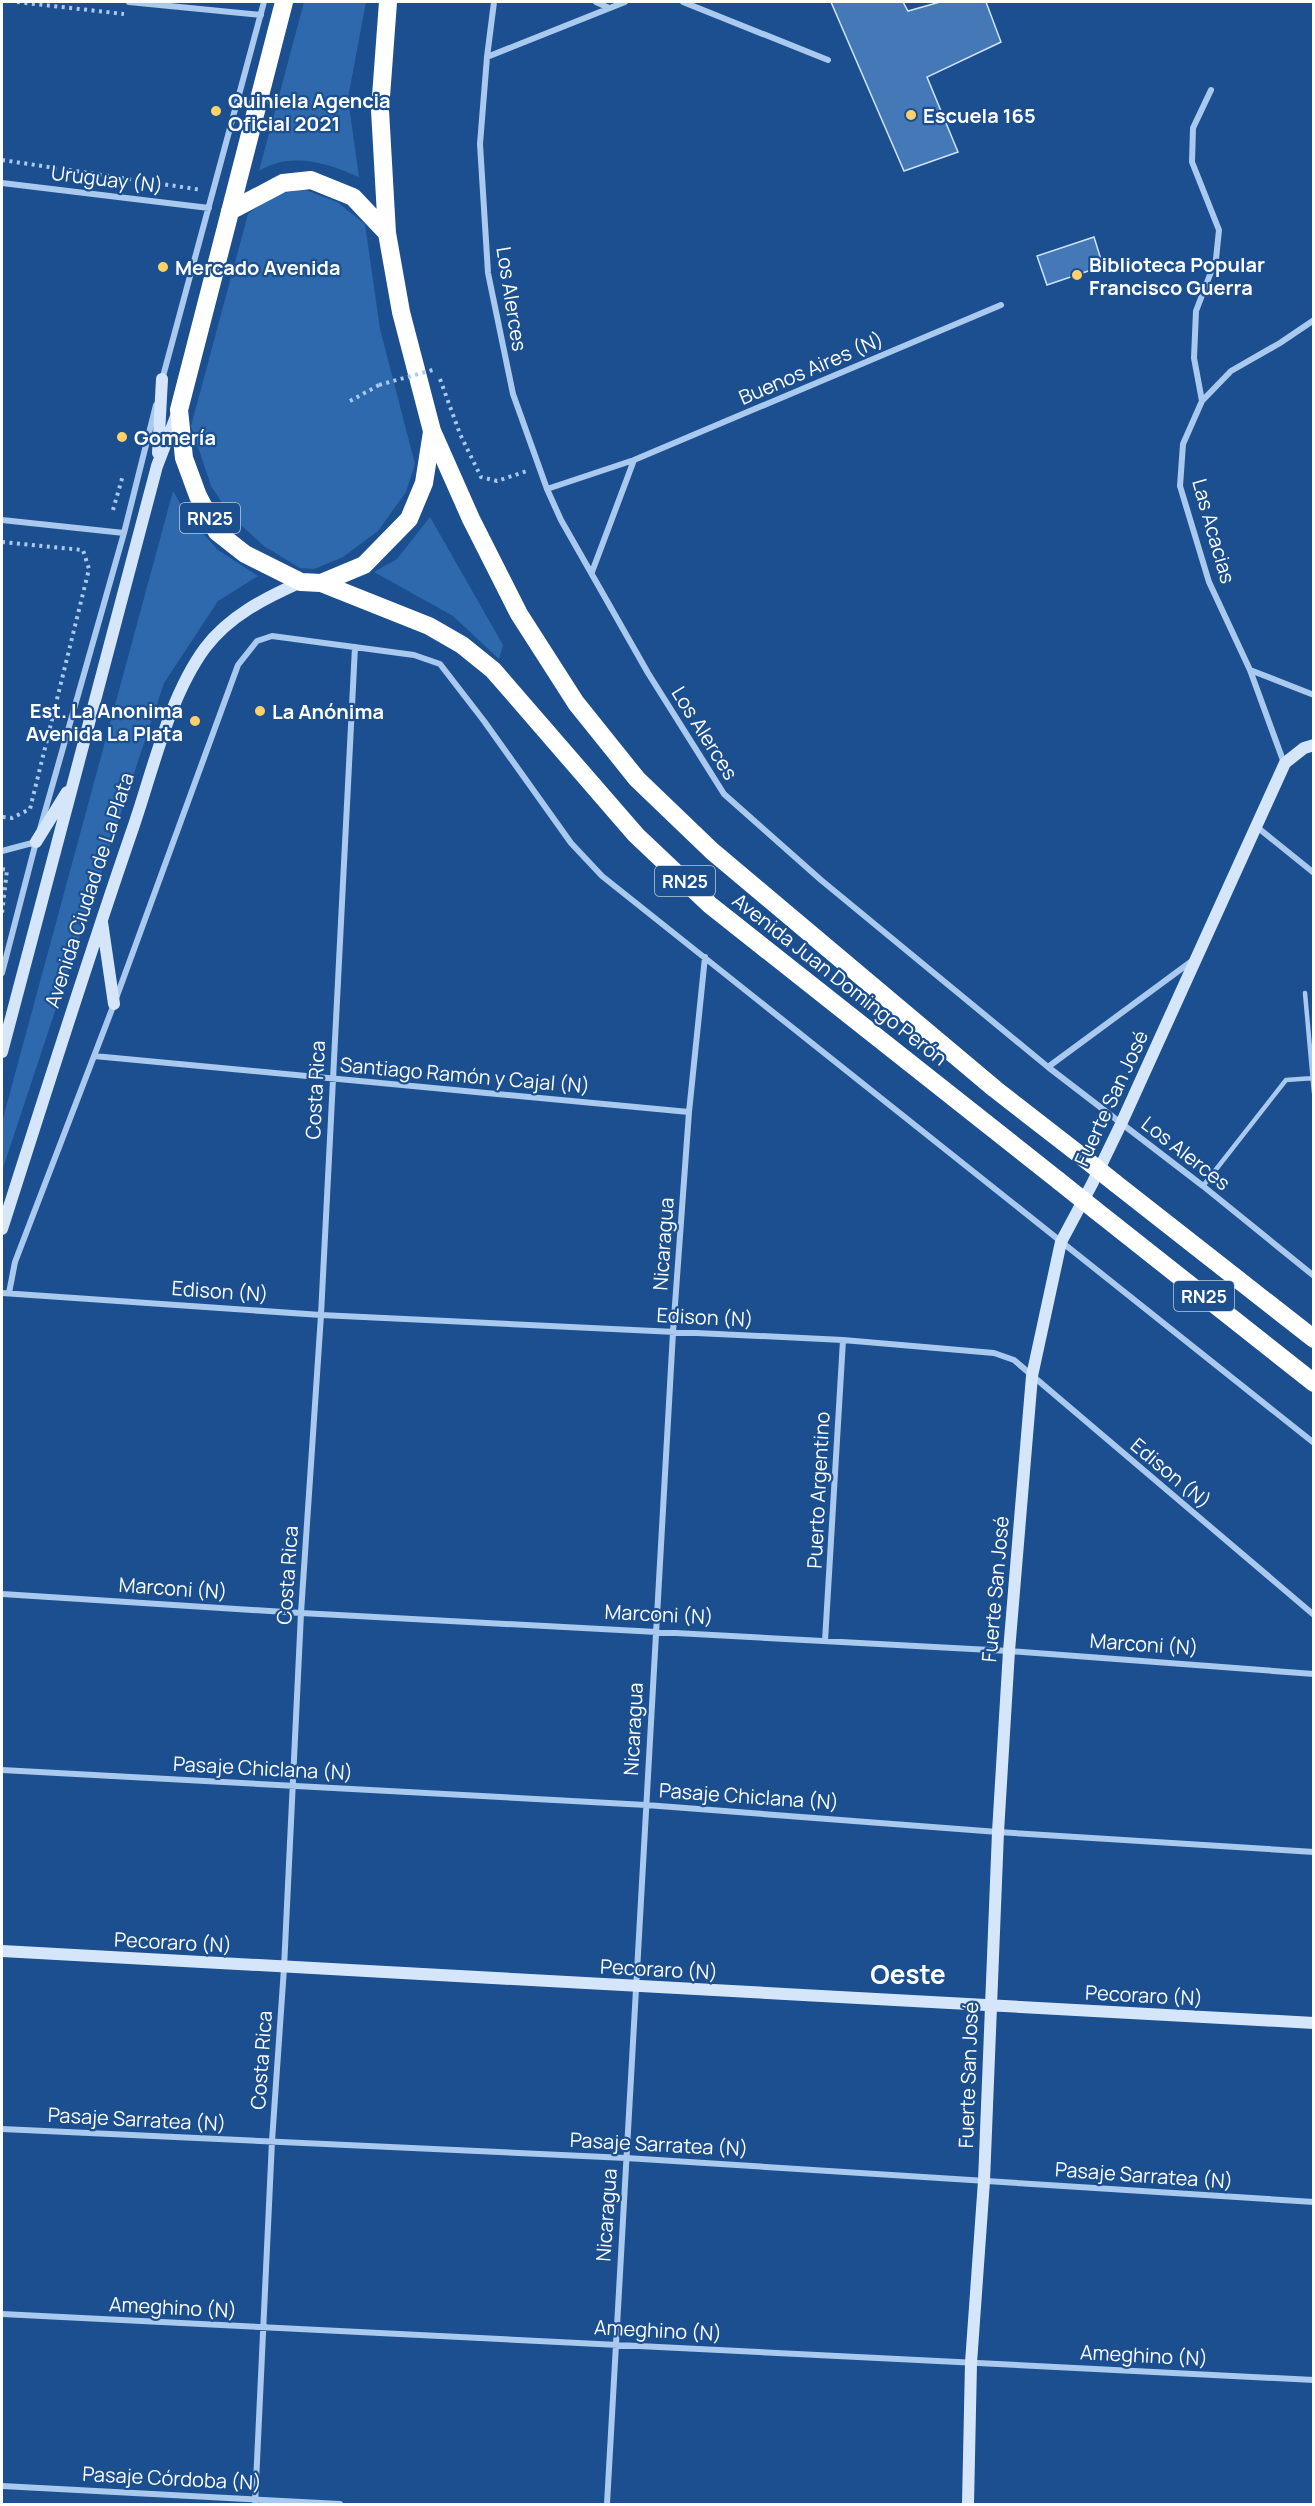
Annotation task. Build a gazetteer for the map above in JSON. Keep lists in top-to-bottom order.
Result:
{
  "streets": {
    "highway": ["RN25", "Avenida Ciudad de La Plata", "Avenida Juan Domingo Perón"],
    "street": [
      "Uruguay (N)",
      "Los Alerces",
      "Buenos Aires (N)",
      "Las Acacias",
      "Santiago Ramón y Cajal (N)",
      "Costa Rica",
      "Fuerte San José",
      "Nicaragua",
      "Edison (N)",
      "Puerto Argentino",
      "Marconi (N)",
      "Pasaje Chiclana (N)",
      "Pecoraro (N)",
      "Pasaje Sarratea (N)",
      "Ameghino (N)",
      "Pasaje Córdoba (N)"
    ]
  },
  "crossings": [
    ["Los Alerces", "Buenos Aires (N)"],
    ["Los Alerces", "Fuerte San José"],
    ["RN25", "Avenida Juan Domingo Perón"],
    ["Las Acacias", "Fuerte San José"],
    ["Avenida Ciudad de La Plata", "Avenida Juan Domingo Perón"],
    ["Santiago Ramón y Cajal (N)", "Costa Rica"],
    ["Santiago Ramón y Cajal (N)", "Nicaragua"],
    ["Costa Rica", "Edison (N)"],
    ["Costa Rica", "Marconi (N)"],
    ["Costa Rica", "Pasaje Chiclana (N)"],
    ["Costa Rica", "Pecoraro (N)"],
    ["Costa Rica", "Pasaje Sarratea (N)"],
    ["Costa Rica", "Ameghino (N)"],
    ["Costa Rica", "Pasaje Córdoba (N)"],
    ["Fuerte San José", "Edison (N)"],
    ["Fuerte San José", "Marconi (N)"],
    ["Fuerte San José", "Pasaje Chiclana (N)"],
    ["Fuerte San José", "Pecoraro (N)"],
    ["Fuerte San José", "Pasaje Sarratea (N)"],
    ["Fuerte San José", "Ameghino (N)"],
    ["Nicaragua", "Edison (N)"],
    ["Nicaragua", "Marconi (N)"],
    ["Nicaragua", "Pasaje Chiclana (N)"],
    ["Nicaragua", "Pecoraro (N)"],
    ["Nicaragua", "Pasaje Sarratea (N)"],
    ["Nicaragua", "Ameghino (N)"],
    ["Edison (N)", "Puerto Argentino"],
    ["Puerto Argentino", "Marconi (N)"]
  ],
  "districts": ["Oeste"],
  "places": [
    "Quiniela Agencia Oficial 2021",
    "Escuela 165",
    "Mercado Avenida",
    "Biblioteca Popular Francisco Guerra",
    "Gomería",
    "La Anónima",
    "Est. La Anonima Avenida La Plata"
  ]
}
